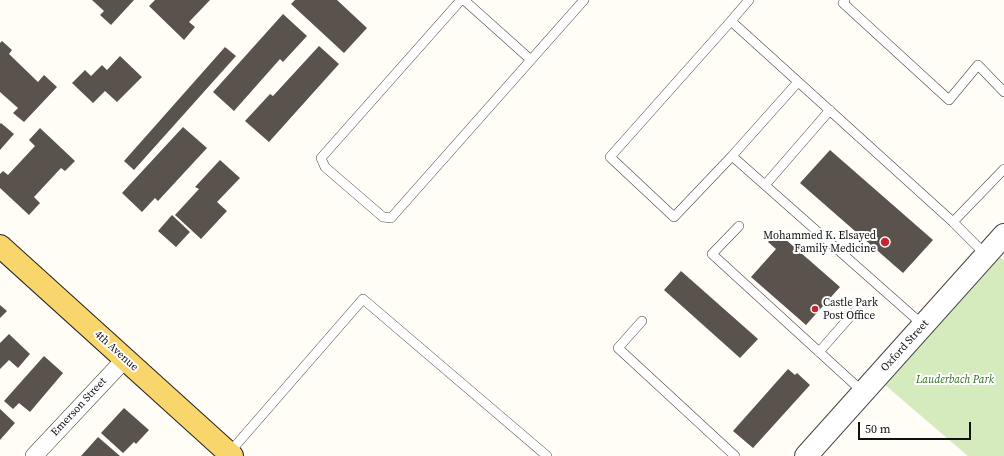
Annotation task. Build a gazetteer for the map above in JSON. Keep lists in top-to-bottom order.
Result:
{
  "streets": {
    "main road": ["4th Avenue"],
    "street": ["Oxford Street", "Emerson Street"]
  },
  "crossings": [
    ["4th Avenue", "Emerson Street"]
  ],
  "parks": ["Lauderbach Park"],
  "places": ["Mohammed K. Elsayed Family Medicine", "Castle Park Post Office"],
  "scale_bar": "50 m"
}
